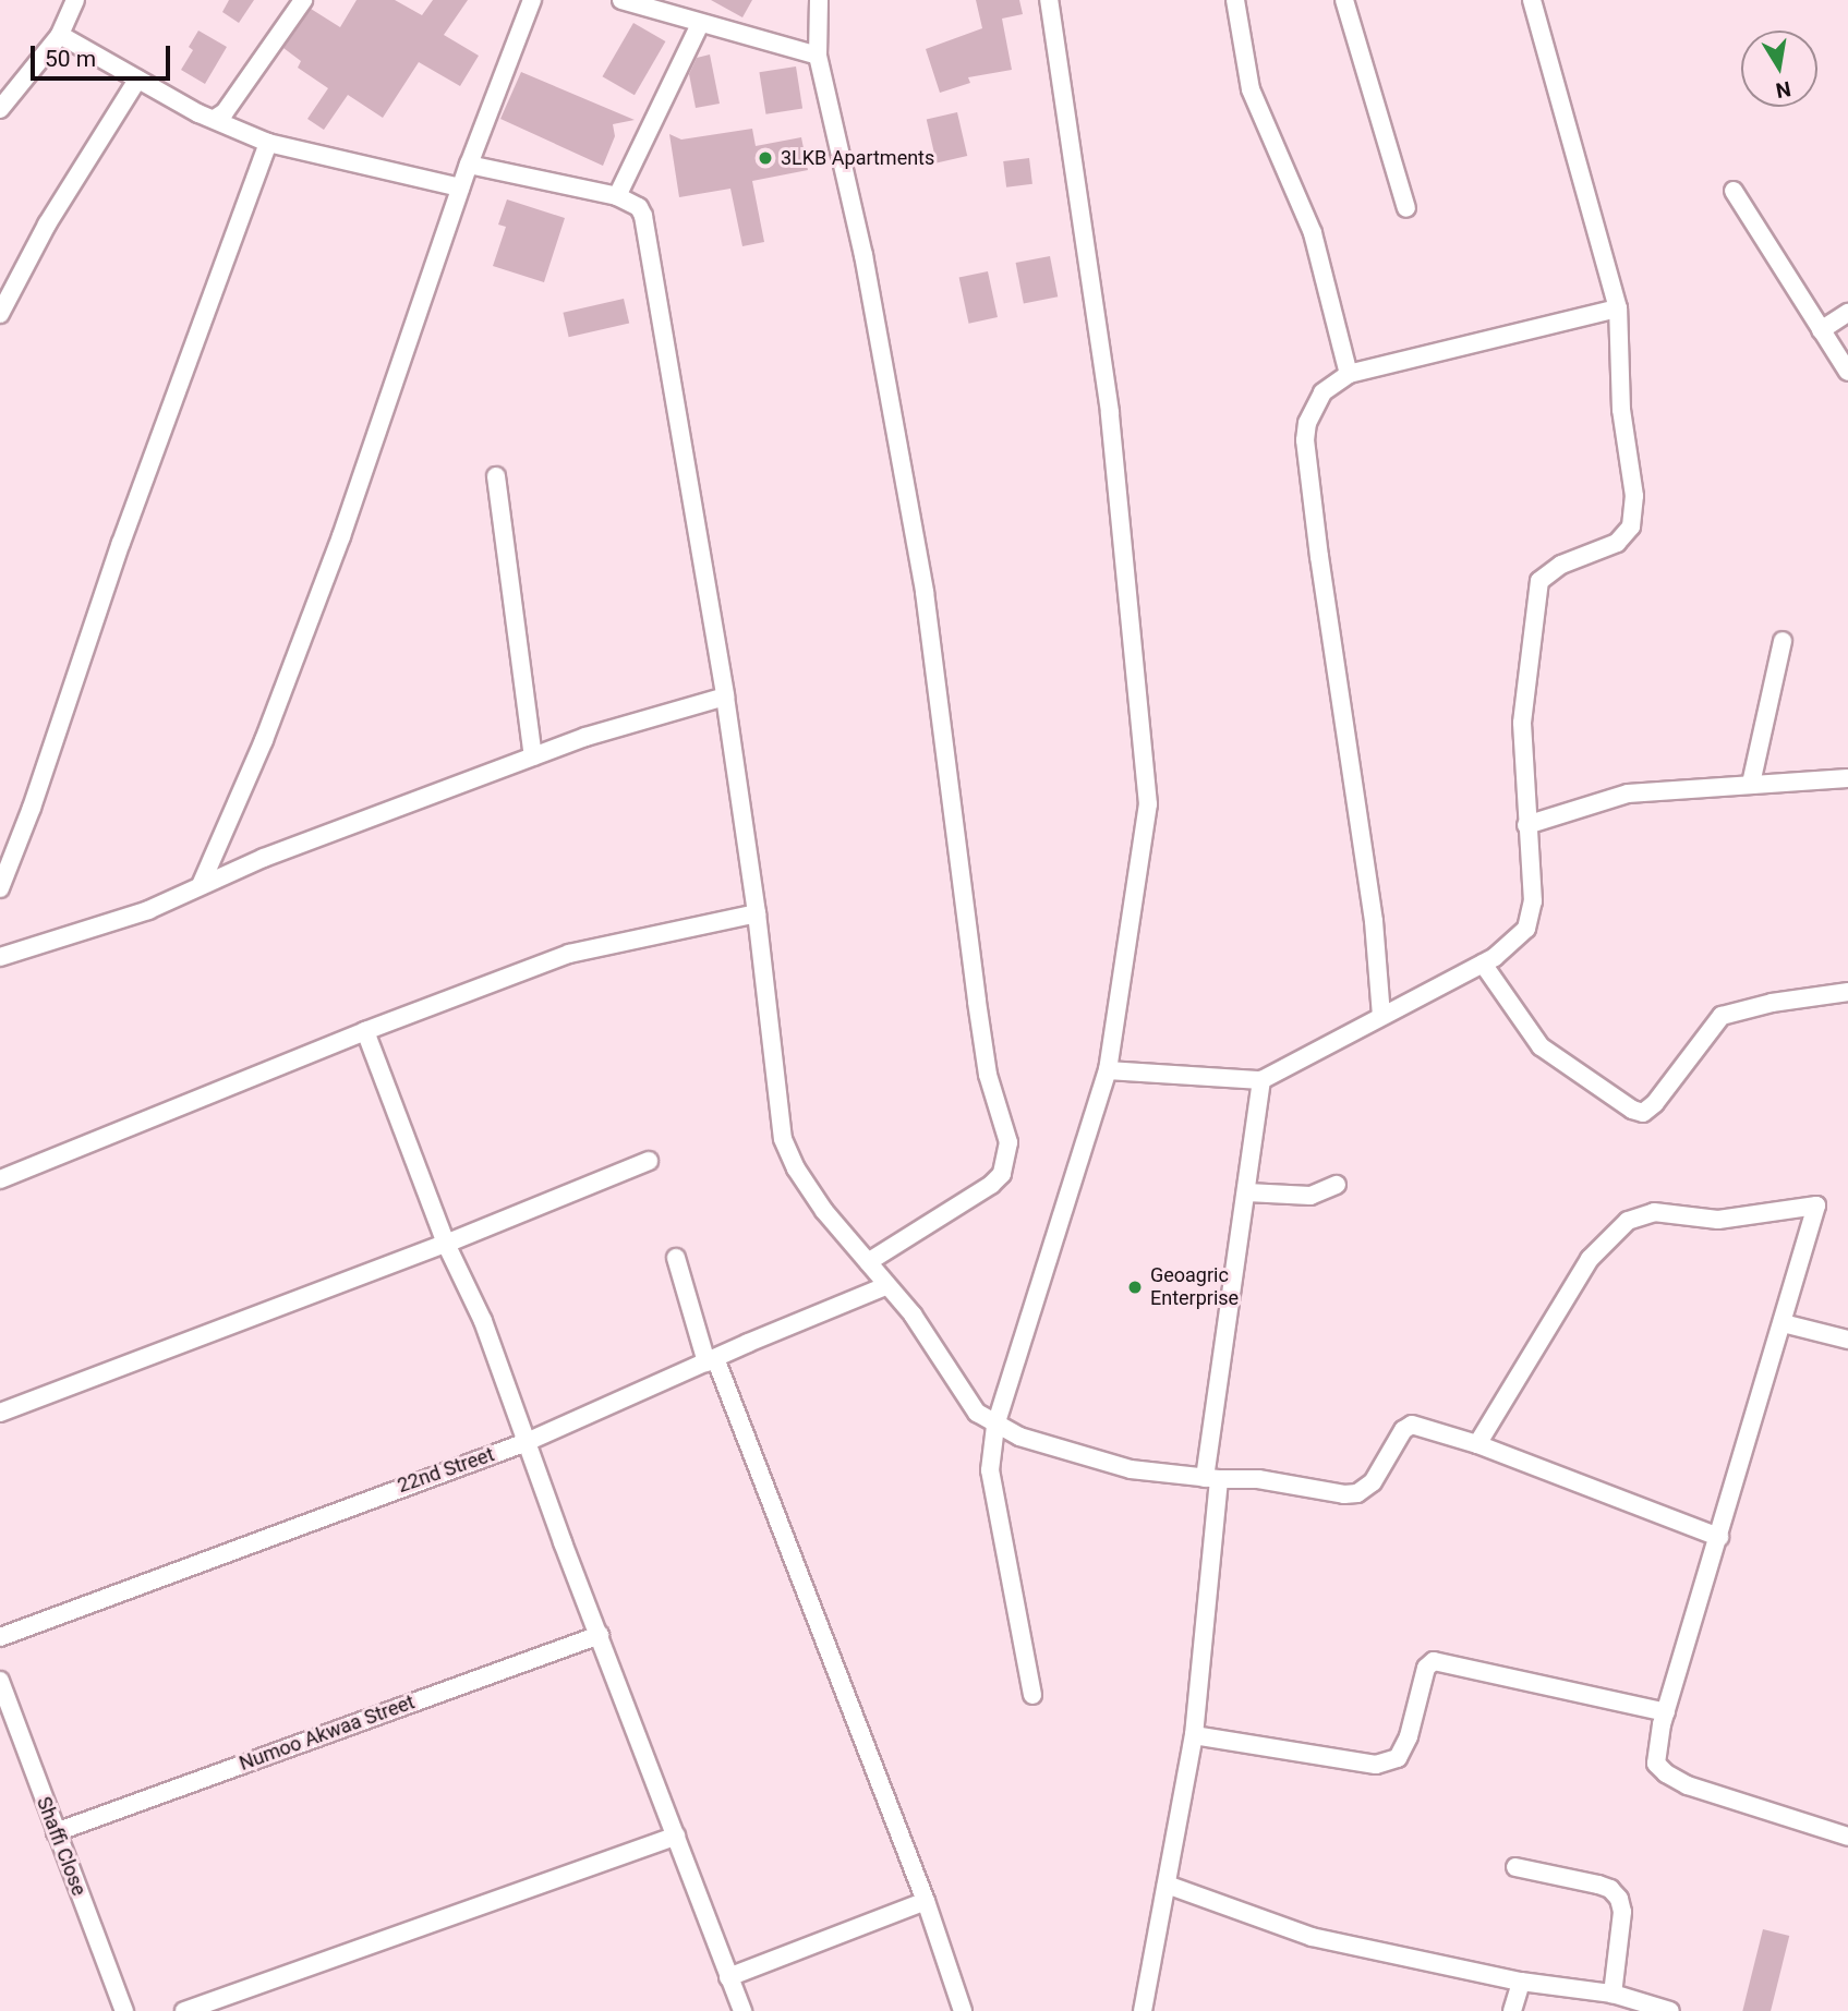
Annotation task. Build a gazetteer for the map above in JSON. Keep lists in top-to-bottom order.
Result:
{
  "streets": {
    "street": ["22nd Street", "Numoo Akwaa Street", "Shaffi Close"]
  },
  "crossings": [
    ["Numoo Akwaa Street", "Shaffi Close"]
  ],
  "places": ["3LKB Apartments", "Geoagric Enterprise"],
  "scale_bar": "50 m",
  "north": "bottom"
}
